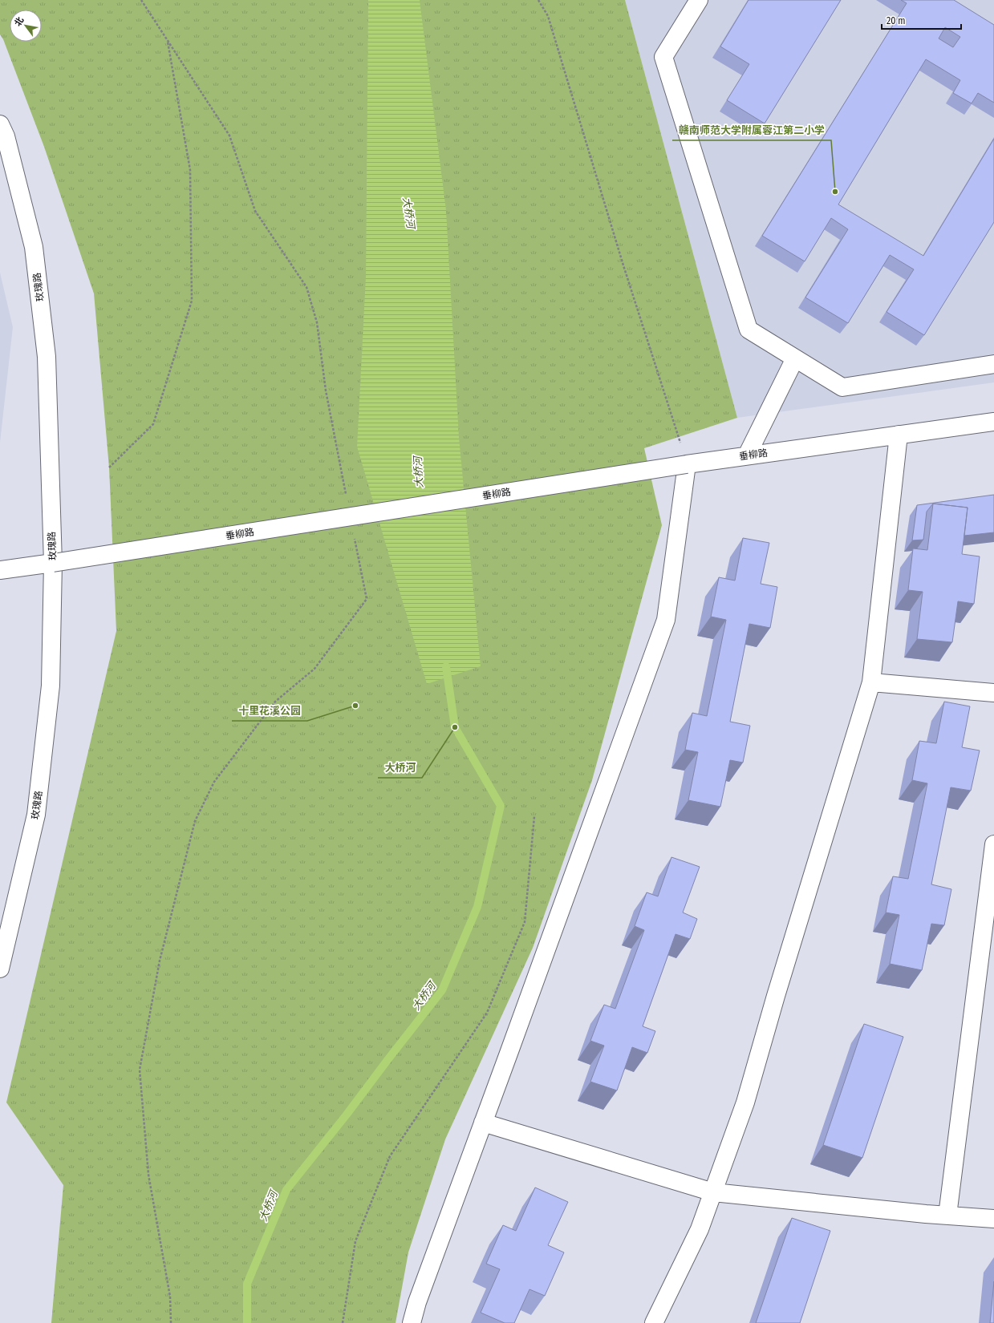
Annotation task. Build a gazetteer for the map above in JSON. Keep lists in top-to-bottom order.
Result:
{
  "streets": {
    "street": ["玫瑰路", "垂柳路"]
  },
  "crossings": [
    ["玫瑰路", "垂柳路"]
  ],
  "water": ["大桥河"],
  "places": ["赣南师范大学附属蓉江第二小学", "十里花溪公园", "大桥河"],
  "scale_bar": "20 m",
  "north": "top left"
}
